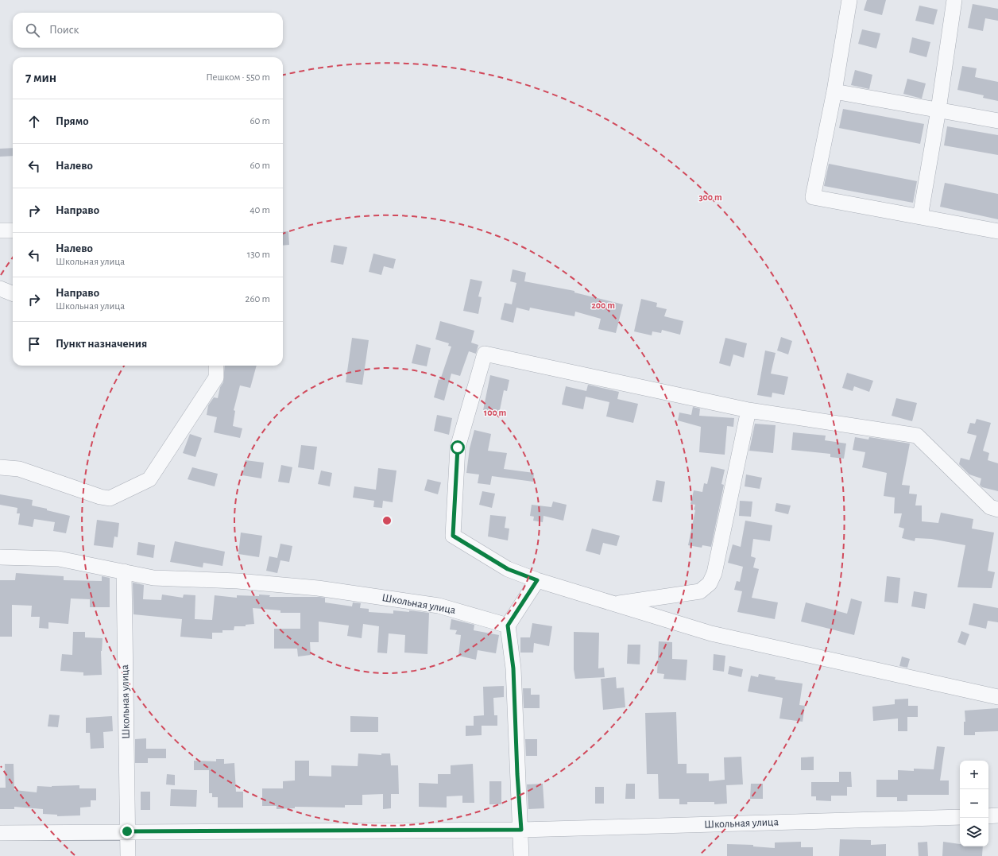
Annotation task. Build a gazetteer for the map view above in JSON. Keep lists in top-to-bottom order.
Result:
{
  "streets": {
    "street": ["Школьная улица"]
  },
  "page": {
    "search": "Поиск",
    "heading": ["7 мин", "Пешком · 550 m"],
    "list": [
      ["Прямо", "60 m"],
      ["Налево", "60 m"],
      ["Направо", "40 m"],
      ["Налево", "Школьная улица", "130 m"],
      ["Направо", "Школьная улица", "260 m"],
      "Пункт назначения"
    ],
    "map_buttons": ["+", "−"]
  },
  "rings": ["300 m", "200 m", "100 m"]
}
